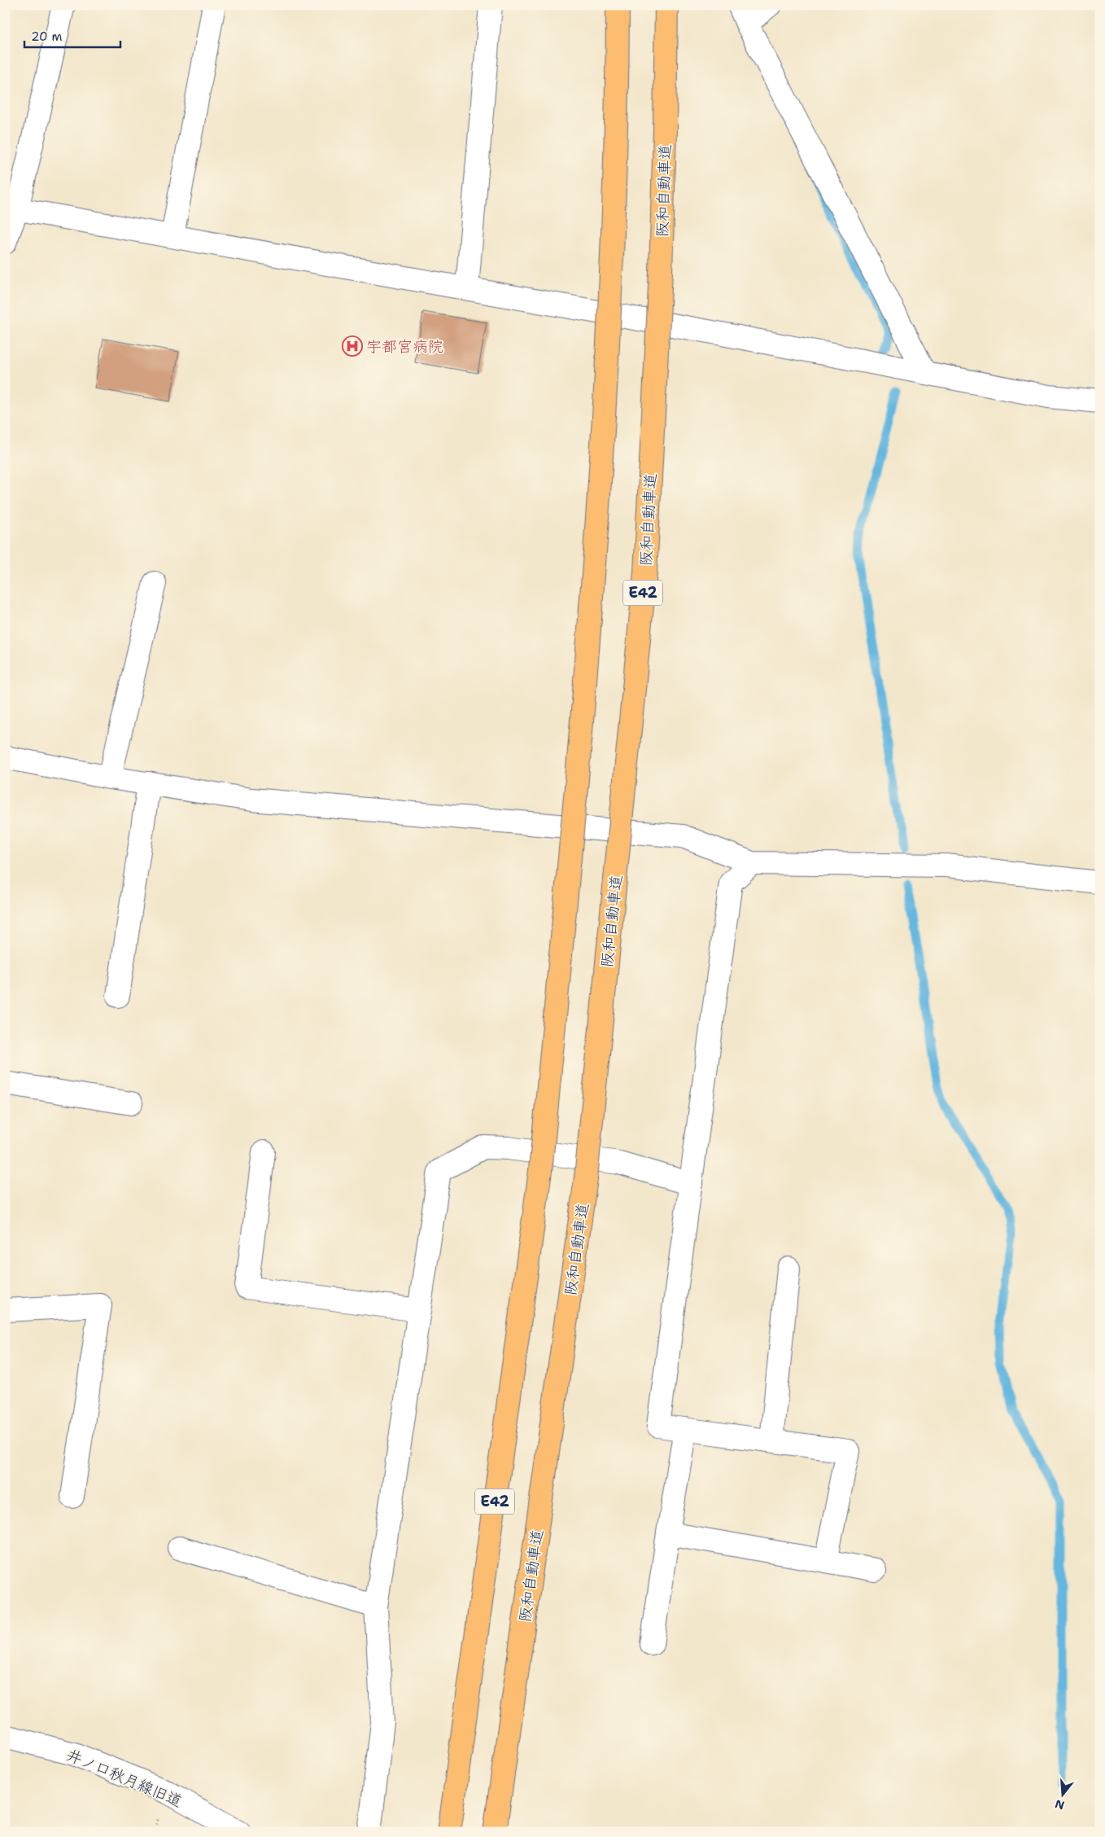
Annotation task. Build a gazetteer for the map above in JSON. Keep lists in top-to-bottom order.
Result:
{
  "streets": {
    "highway": ["阪和自動車道", "E42"],
    "street": ["井ノ口秋月線旧道"]
  },
  "places": {
    "hospital": ["宇都宮病院"]
  },
  "scale_bar": "20 m",
  "north": "bottom"
}
